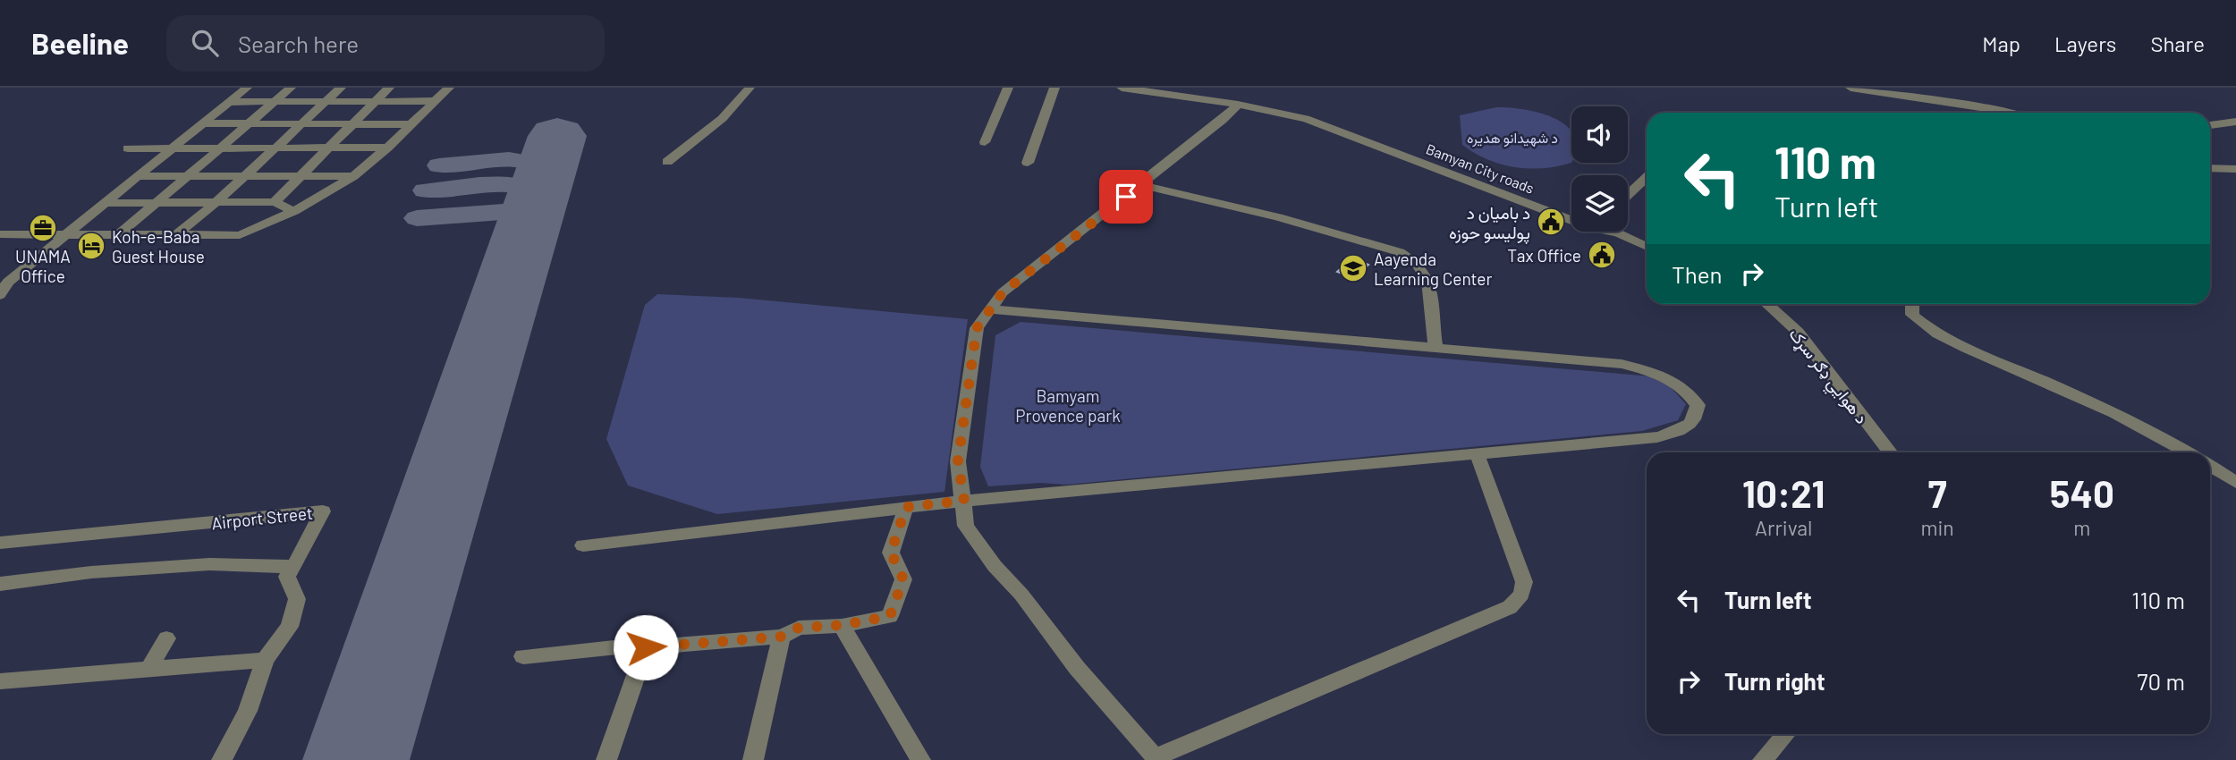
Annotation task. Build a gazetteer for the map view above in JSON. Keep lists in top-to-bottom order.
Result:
{
  "streets": {
    "street": ["Bamyan City roads", "د هوايي ډګر سړک", "Airport Street"]
  },
  "parks": ["د شهیدانو هدیره", "Bamyam Provence park"],
  "places": {
    "public building": ["د بامیان د پولیسو حوزه", "Tax Office"],
    "office": ["UNAMA Office"],
    "hotel": ["Koh-e-Baba Guest House"],
    "school or university": ["Aayenda Learning Center"]
  },
  "page": {
    "header": "Beeline",
    "search": "Search here",
    "nav": ["Map", "Layers", "Share"],
    "turn": ["110 m", "Turn left"],
    "then": "Then",
    "eta": [
      "10:21",
      "Arrival",
      "7",
      "min",
      "540",
      "m"
    ],
    "list": [
      {
        "name": "Turn left",
        "value": "110 m"
      },
      {
        "name": "Turn right",
        "value": "70 m"
      }
    ]
  }
}
